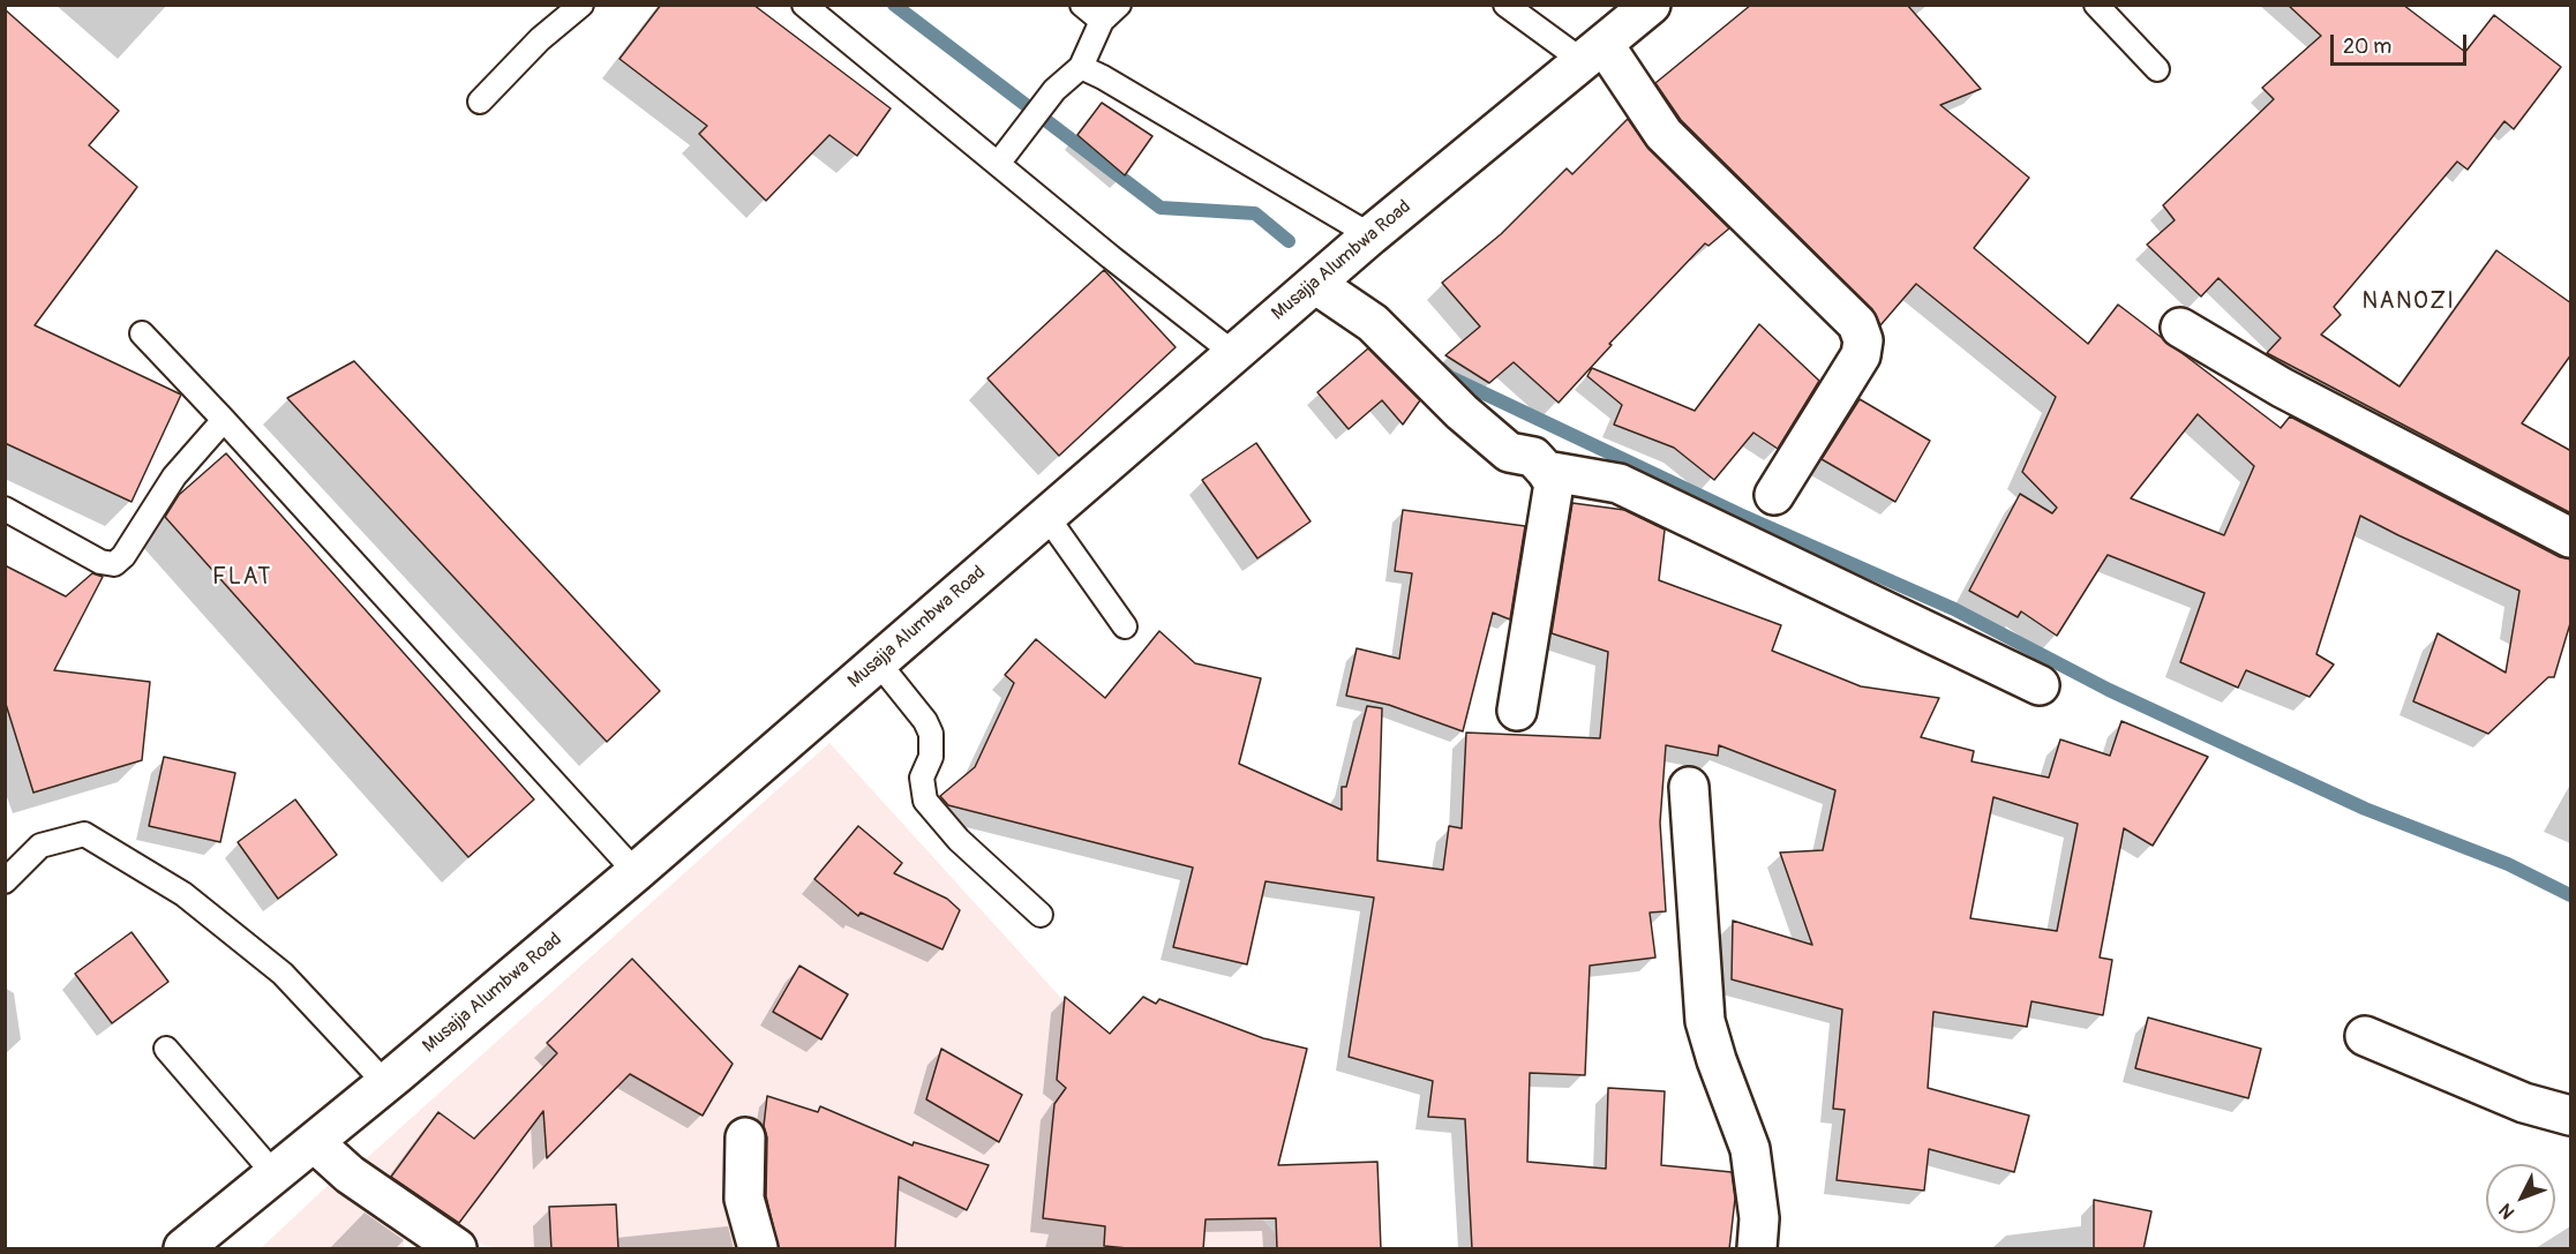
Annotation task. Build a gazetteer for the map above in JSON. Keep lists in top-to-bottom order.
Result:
{
  "streets": {
    "street": ["Musajja Alumbwa Road"]
  },
  "districts": ["NANOZI", "FLAT"],
  "scale_bar": "20 m",
  "north": "bottom left"
}
